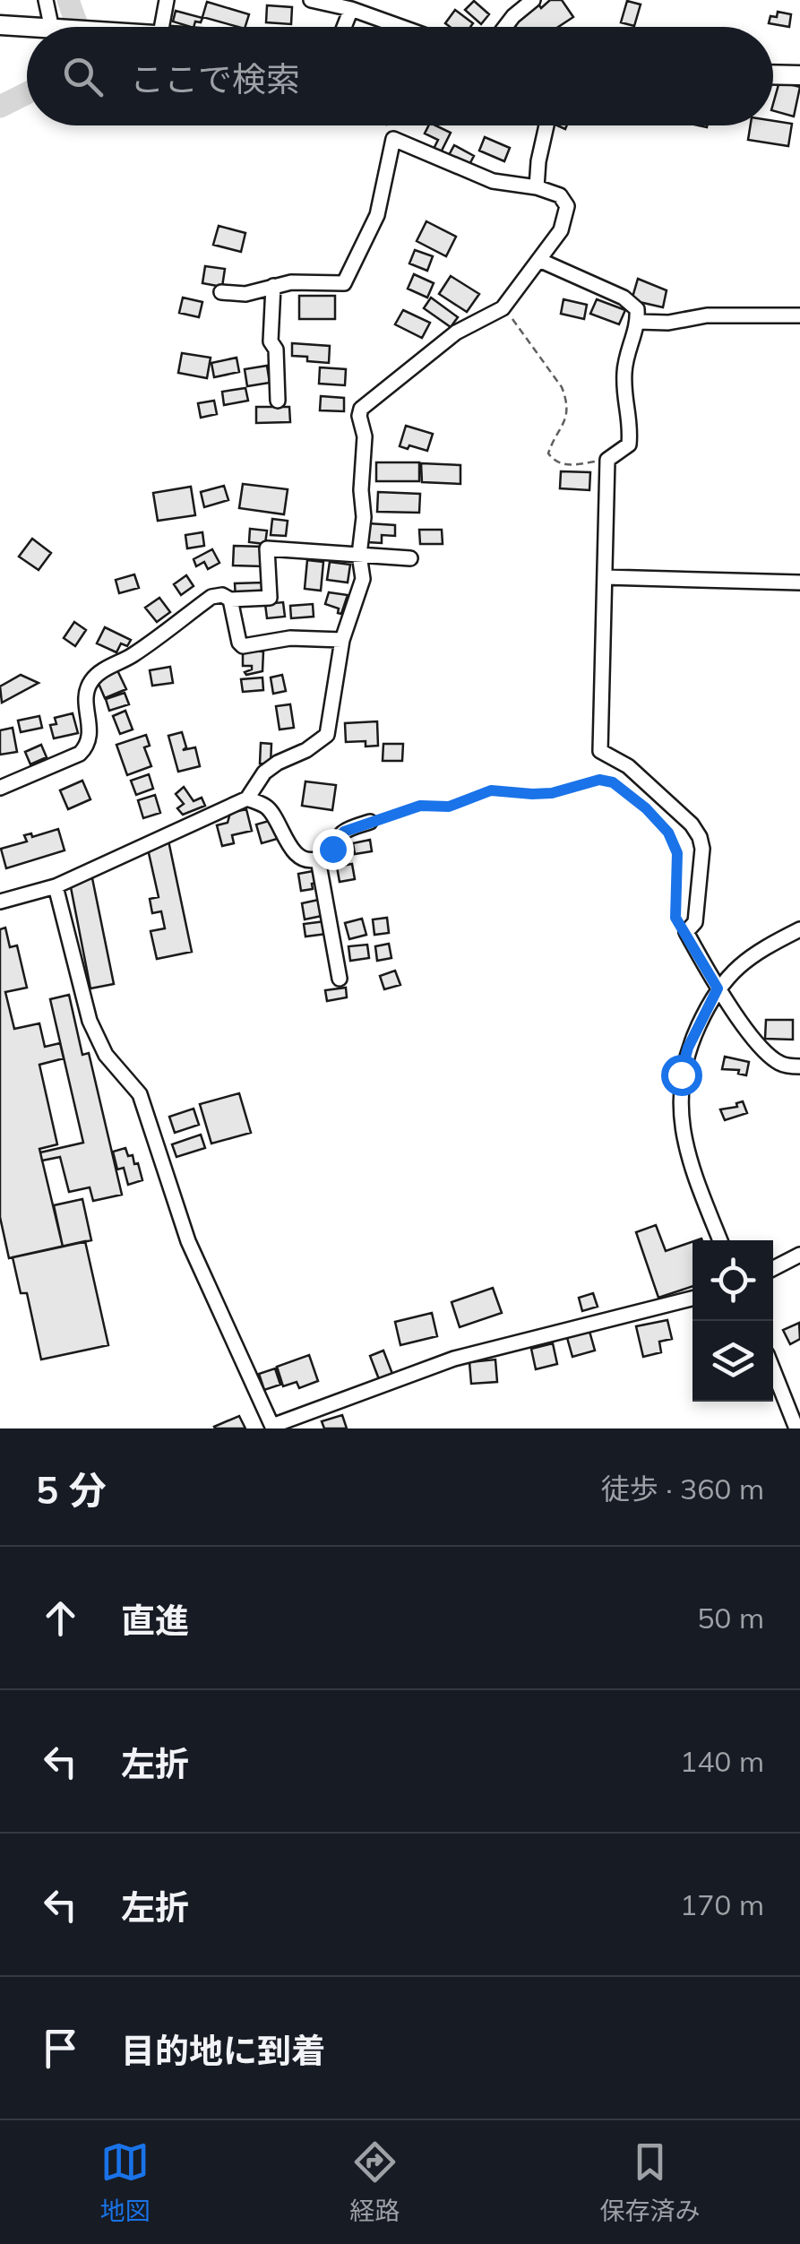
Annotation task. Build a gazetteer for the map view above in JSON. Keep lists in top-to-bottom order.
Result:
{
  "page": {
    "search": "ここで検索",
    "heading": ["5 分", "徒歩 · 360 m"],
    "list": [
      ["直進", "50 m"],
      ["左折", "140 m"],
      ["左折", "170 m"],
      "目的地に到着"
    ],
    "nav": ["地図", "経路", "保存済み"]
  }
}
